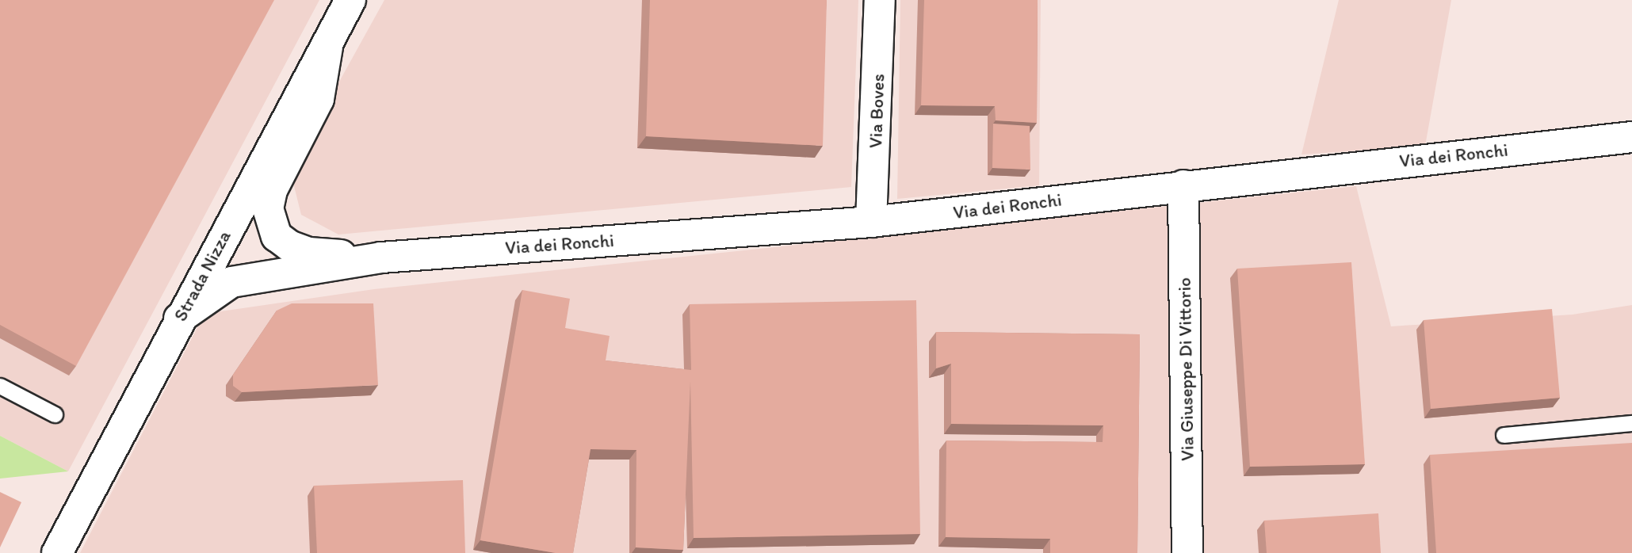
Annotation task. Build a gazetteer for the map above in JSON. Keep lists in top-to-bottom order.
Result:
{
  "streets": {
    "street": [
      "Via Boves",
      "Via dei Ronchi",
      "Strada Nizza",
      "Via Giuseppe Di Vittorio"
    ]
  },
  "crossings": [
    ["Via Boves", "Via dei Ronchi"],
    ["Via dei Ronchi", "Strada Nizza"],
    ["Via dei Ronchi", "Via Giuseppe Di Vittorio"]
  ]
}
